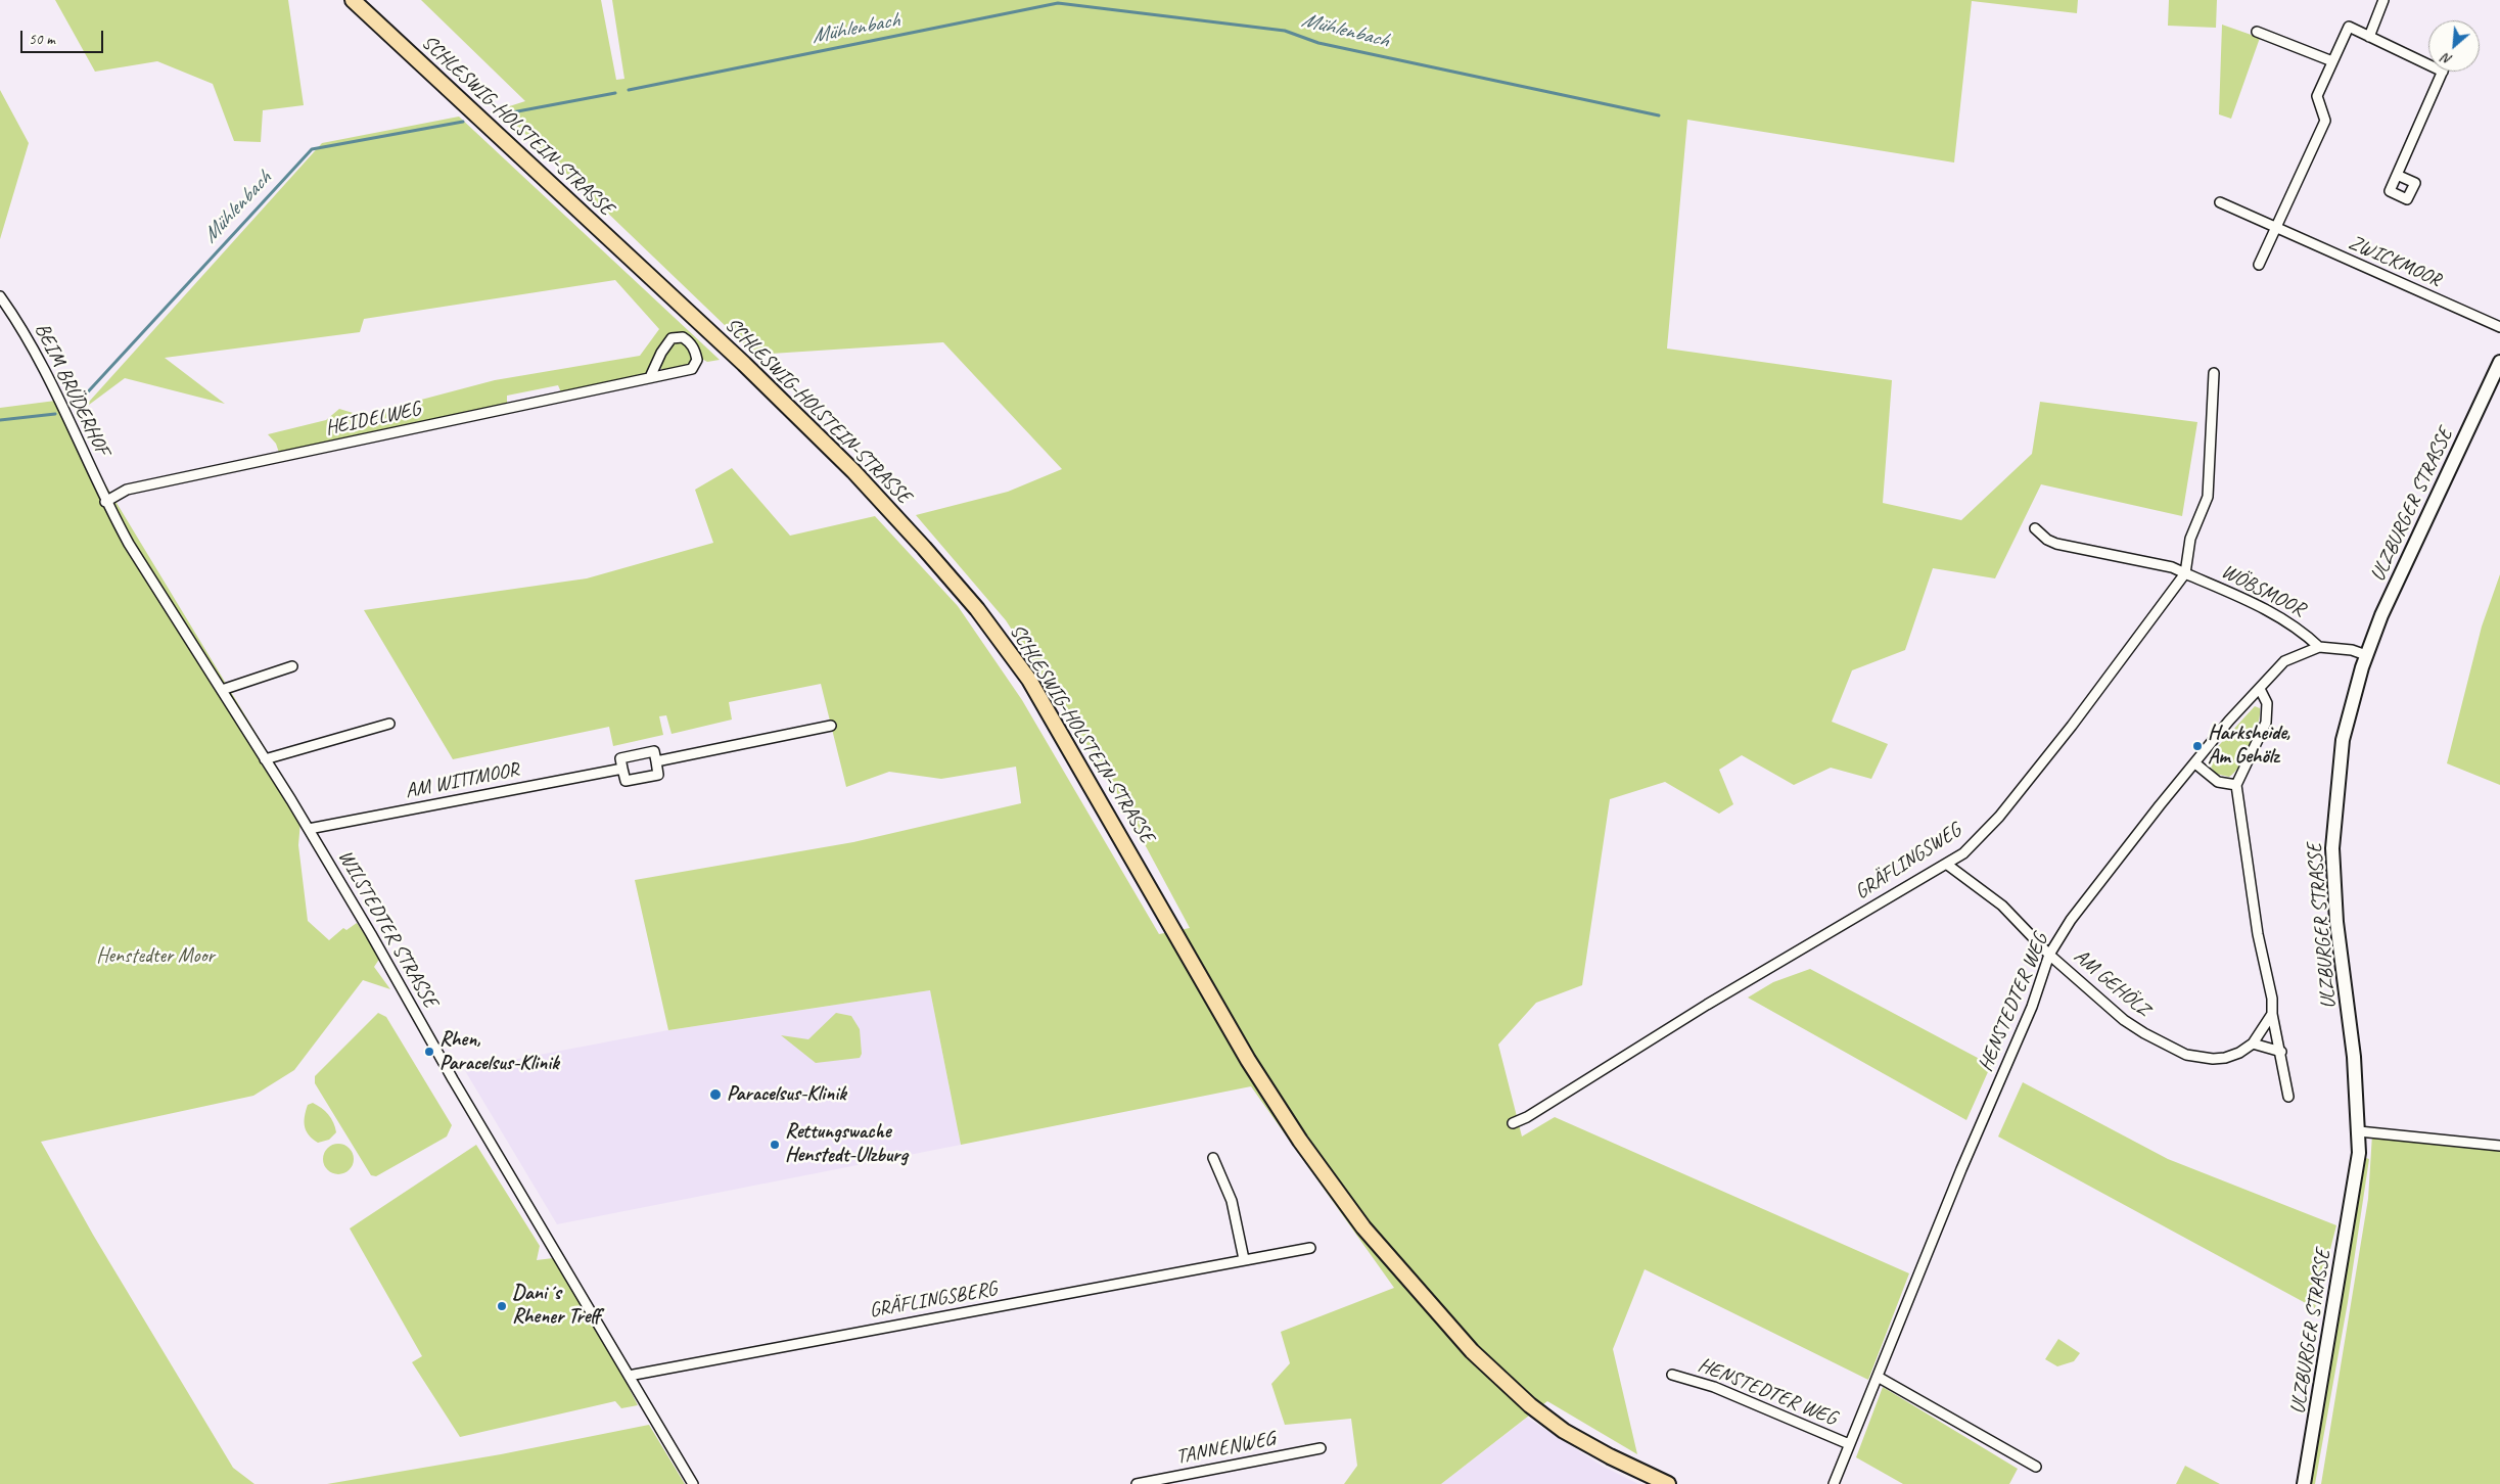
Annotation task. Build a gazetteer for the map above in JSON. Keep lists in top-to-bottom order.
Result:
{
  "streets": {
    "main road": ["SCHLESWIG-HOLSTEIN-STRASSE", "ULZBURGER STRASSE"],
    "street": [
      "ZWICKMOOR",
      "BEIM BRÜDERHOF",
      "HEIDELWEG",
      "WÖBSMOOR",
      "AM WITTMOOR",
      "GRÄFLINGSWEG",
      "WILSTEDTER STRASSE",
      "AM GEHÖLZ",
      "HENSTEDTER WEG",
      "GRÄFLINGSBERG",
      "TANNENWEG"
    ]
  },
  "crossings": [
    ["BEIM BRÜDERHOF", "HEIDELWEG"],
    ["BEIM BRÜDERHOF", "WILSTEDTER STRASSE"],
    ["HEIDELWEG", "WILSTEDTER STRASSE"],
    ["ULZBURGER STRASSE", "HENSTEDTER WEG"],
    ["WÖBSMOOR", "GRÄFLINGSWEG"],
    ["WÖBSMOOR", "HENSTEDTER WEG"],
    ["AM WITTMOOR", "WILSTEDTER STRASSE"],
    ["GRÄFLINGSWEG", "AM GEHÖLZ"],
    ["WILSTEDTER STRASSE", "GRÄFLINGSBERG"],
    ["AM GEHÖLZ", "HENSTEDTER WEG"]
  ],
  "water": ["Mühlenbach"],
  "parks": ["Henstedter Moor"],
  "places": [
    "Harksheide, Am Gehölz",
    "Rhen, Paracelsus-Klinik",
    "Paracelsus-Klinik",
    "Rettungswache Henstedt-Ulzburg",
    "Dani´s Rhener Treff"
  ],
  "scale_bar": "50 m",
  "north": "bottom left"
}
